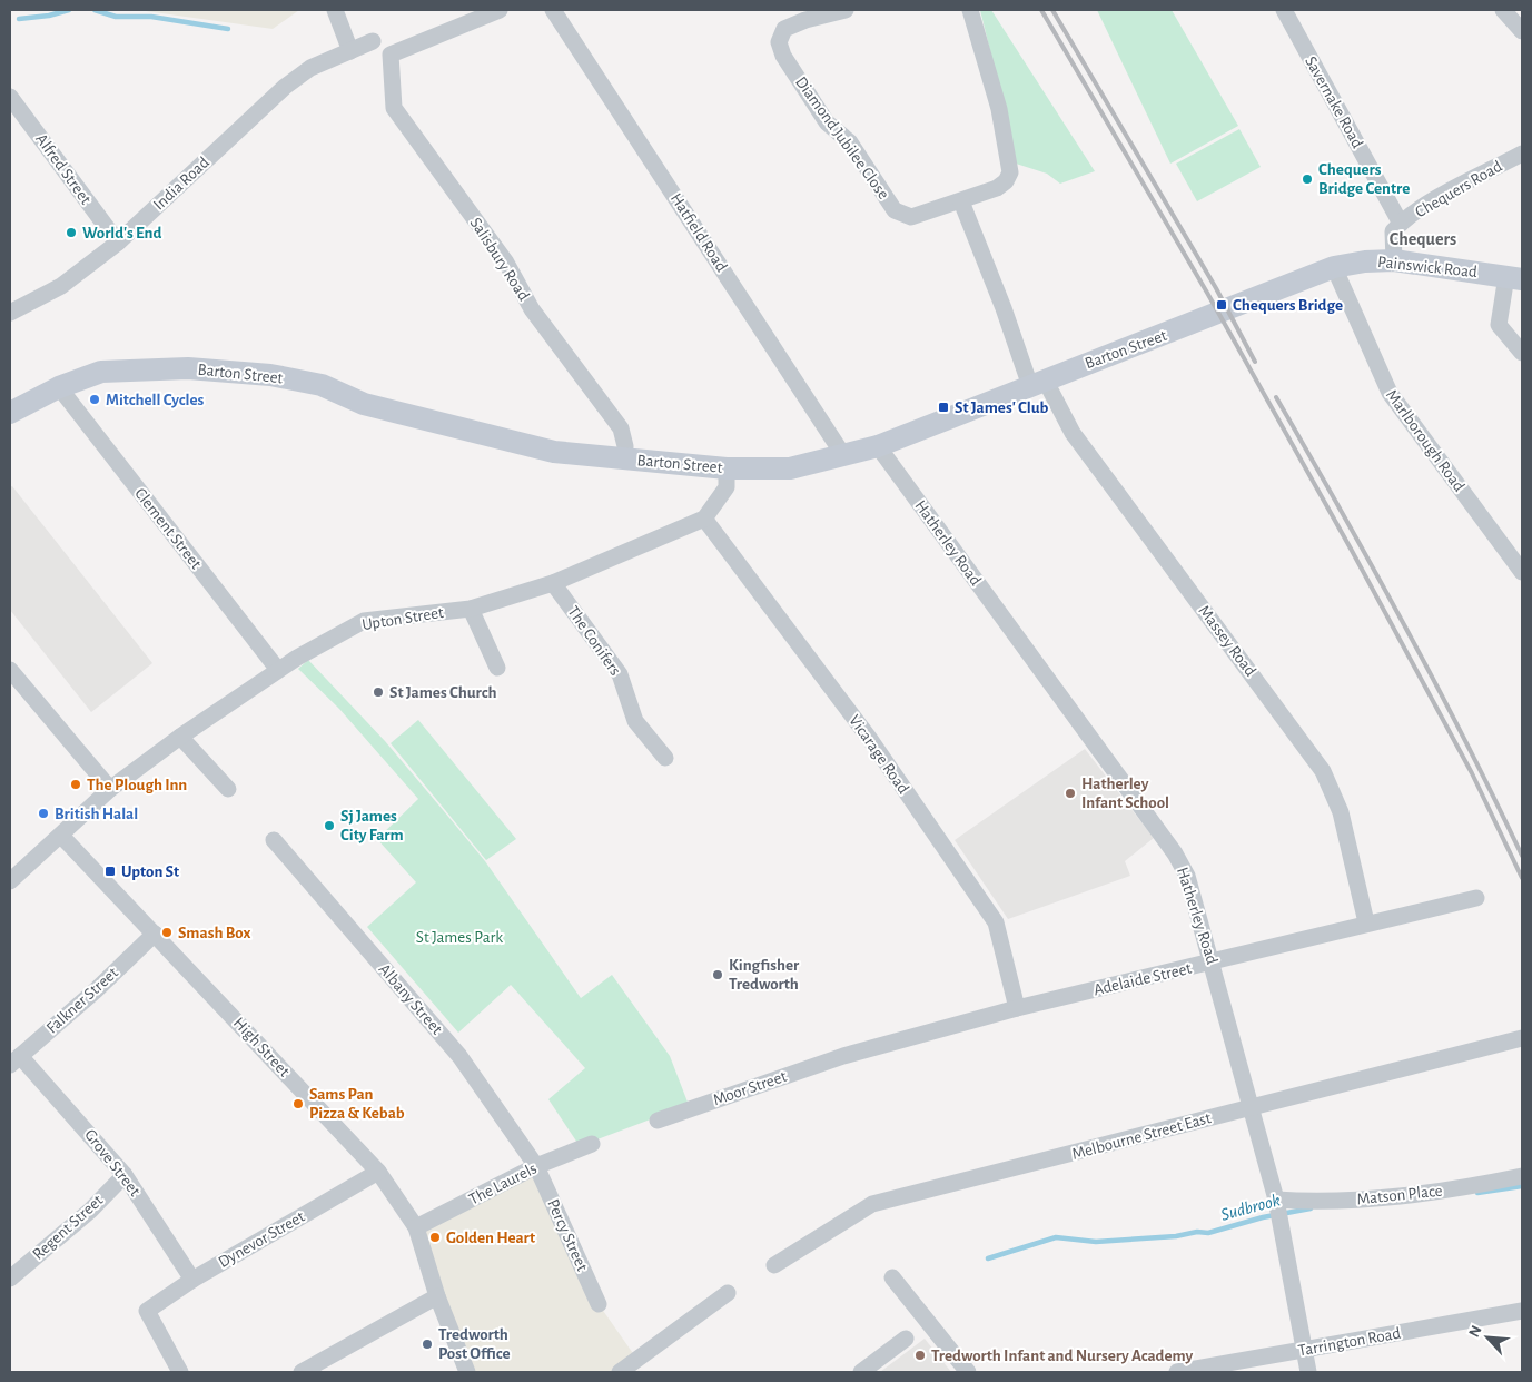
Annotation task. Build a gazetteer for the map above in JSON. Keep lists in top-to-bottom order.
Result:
{
  "streets": {
    "main road": ["Painswick Road", "Barton Street"],
    "street": [
      "Savernake Road",
      "Diamond Jubilee Close",
      "Alfred Street",
      "India Road",
      "Chequers Road",
      "Hatfield Road",
      "Salisbury Road",
      "Marlborough Road",
      "Clement Street",
      "Hatherley Road",
      "Upton Street",
      "The Conifers",
      "Massey Road",
      "Vicarage Road",
      "Adelaide Street",
      "Albany Street",
      "Falkner Street",
      "High Street",
      "Moor Street",
      "Melbourne Street East",
      "Grove Street",
      "The Laurels",
      "Matson Place",
      "Regent Street",
      "Percy Street",
      "Dynevor Street",
      "Tarrington Road"
    ]
  },
  "crossings": [
    ["Savernake Road", "Chequers Road"],
    ["Alfred Street", "India Road"],
    ["Chequers Road", "Painswick Road"],
    ["Hatfield Road", "Barton Street"],
    ["Salisbury Road", "Barton Street"],
    ["Painswick Road", "Barton Street"],
    ["Painswick Road", "Marlborough Road"],
    ["Barton Street", "Marlborough Road"],
    ["Barton Street", "Clement Street"],
    ["Barton Street", "Hatherley Road"],
    ["Barton Street", "Massey Road"],
    ["Clement Street", "Upton Street"],
    ["Hatherley Road", "Adelaide Street"],
    ["Hatherley Road", "Melbourne Street East"],
    ["Hatherley Road", "Matson Place"],
    ["Hatherley Road", "Tarrington Road"],
    ["Upton Street", "The Conifers"],
    ["Upton Street", "Vicarage Road"],
    ["Upton Street", "High Street"],
    ["Massey Road", "Adelaide Street"],
    ["Vicarage Road", "Adelaide Street"],
    ["Adelaide Street", "Moor Street"],
    ["Albany Street", "The Laurels"],
    ["Albany Street", "Percy Street"],
    ["Falkner Street", "High Street"],
    ["Falkner Street", "Grove Street"],
    ["High Street", "The Laurels"],
    ["High Street", "Dynevor Street"],
    ["Grove Street", "Regent Street"],
    ["Grove Street", "Dynevor Street"],
    ["The Laurels", "Percy Street"]
  ],
  "districts": ["Chequers"],
  "water": ["Sudbrook"],
  "parks": ["St James Park"],
  "places": {
    "other": [
      "Chequers Bridge Centre",
      "World's End",
      "Mitchell Cycles",
      "St James Church",
      "The Plough Inn",
      "Hatherley Infant School",
      "British Halal",
      "Sj James City Farm",
      "Smash Box",
      "Kingfisher Tredworth",
      "Sams Pan Pizza & Kebab",
      "Golden Heart",
      "Tredworth Post Office",
      "Tredworth Infant and Nursery Academy"
    ],
    "transit": ["Chequers Bridge", "St James' Club", "Upton St"]
  },
  "north": "top left"
}
